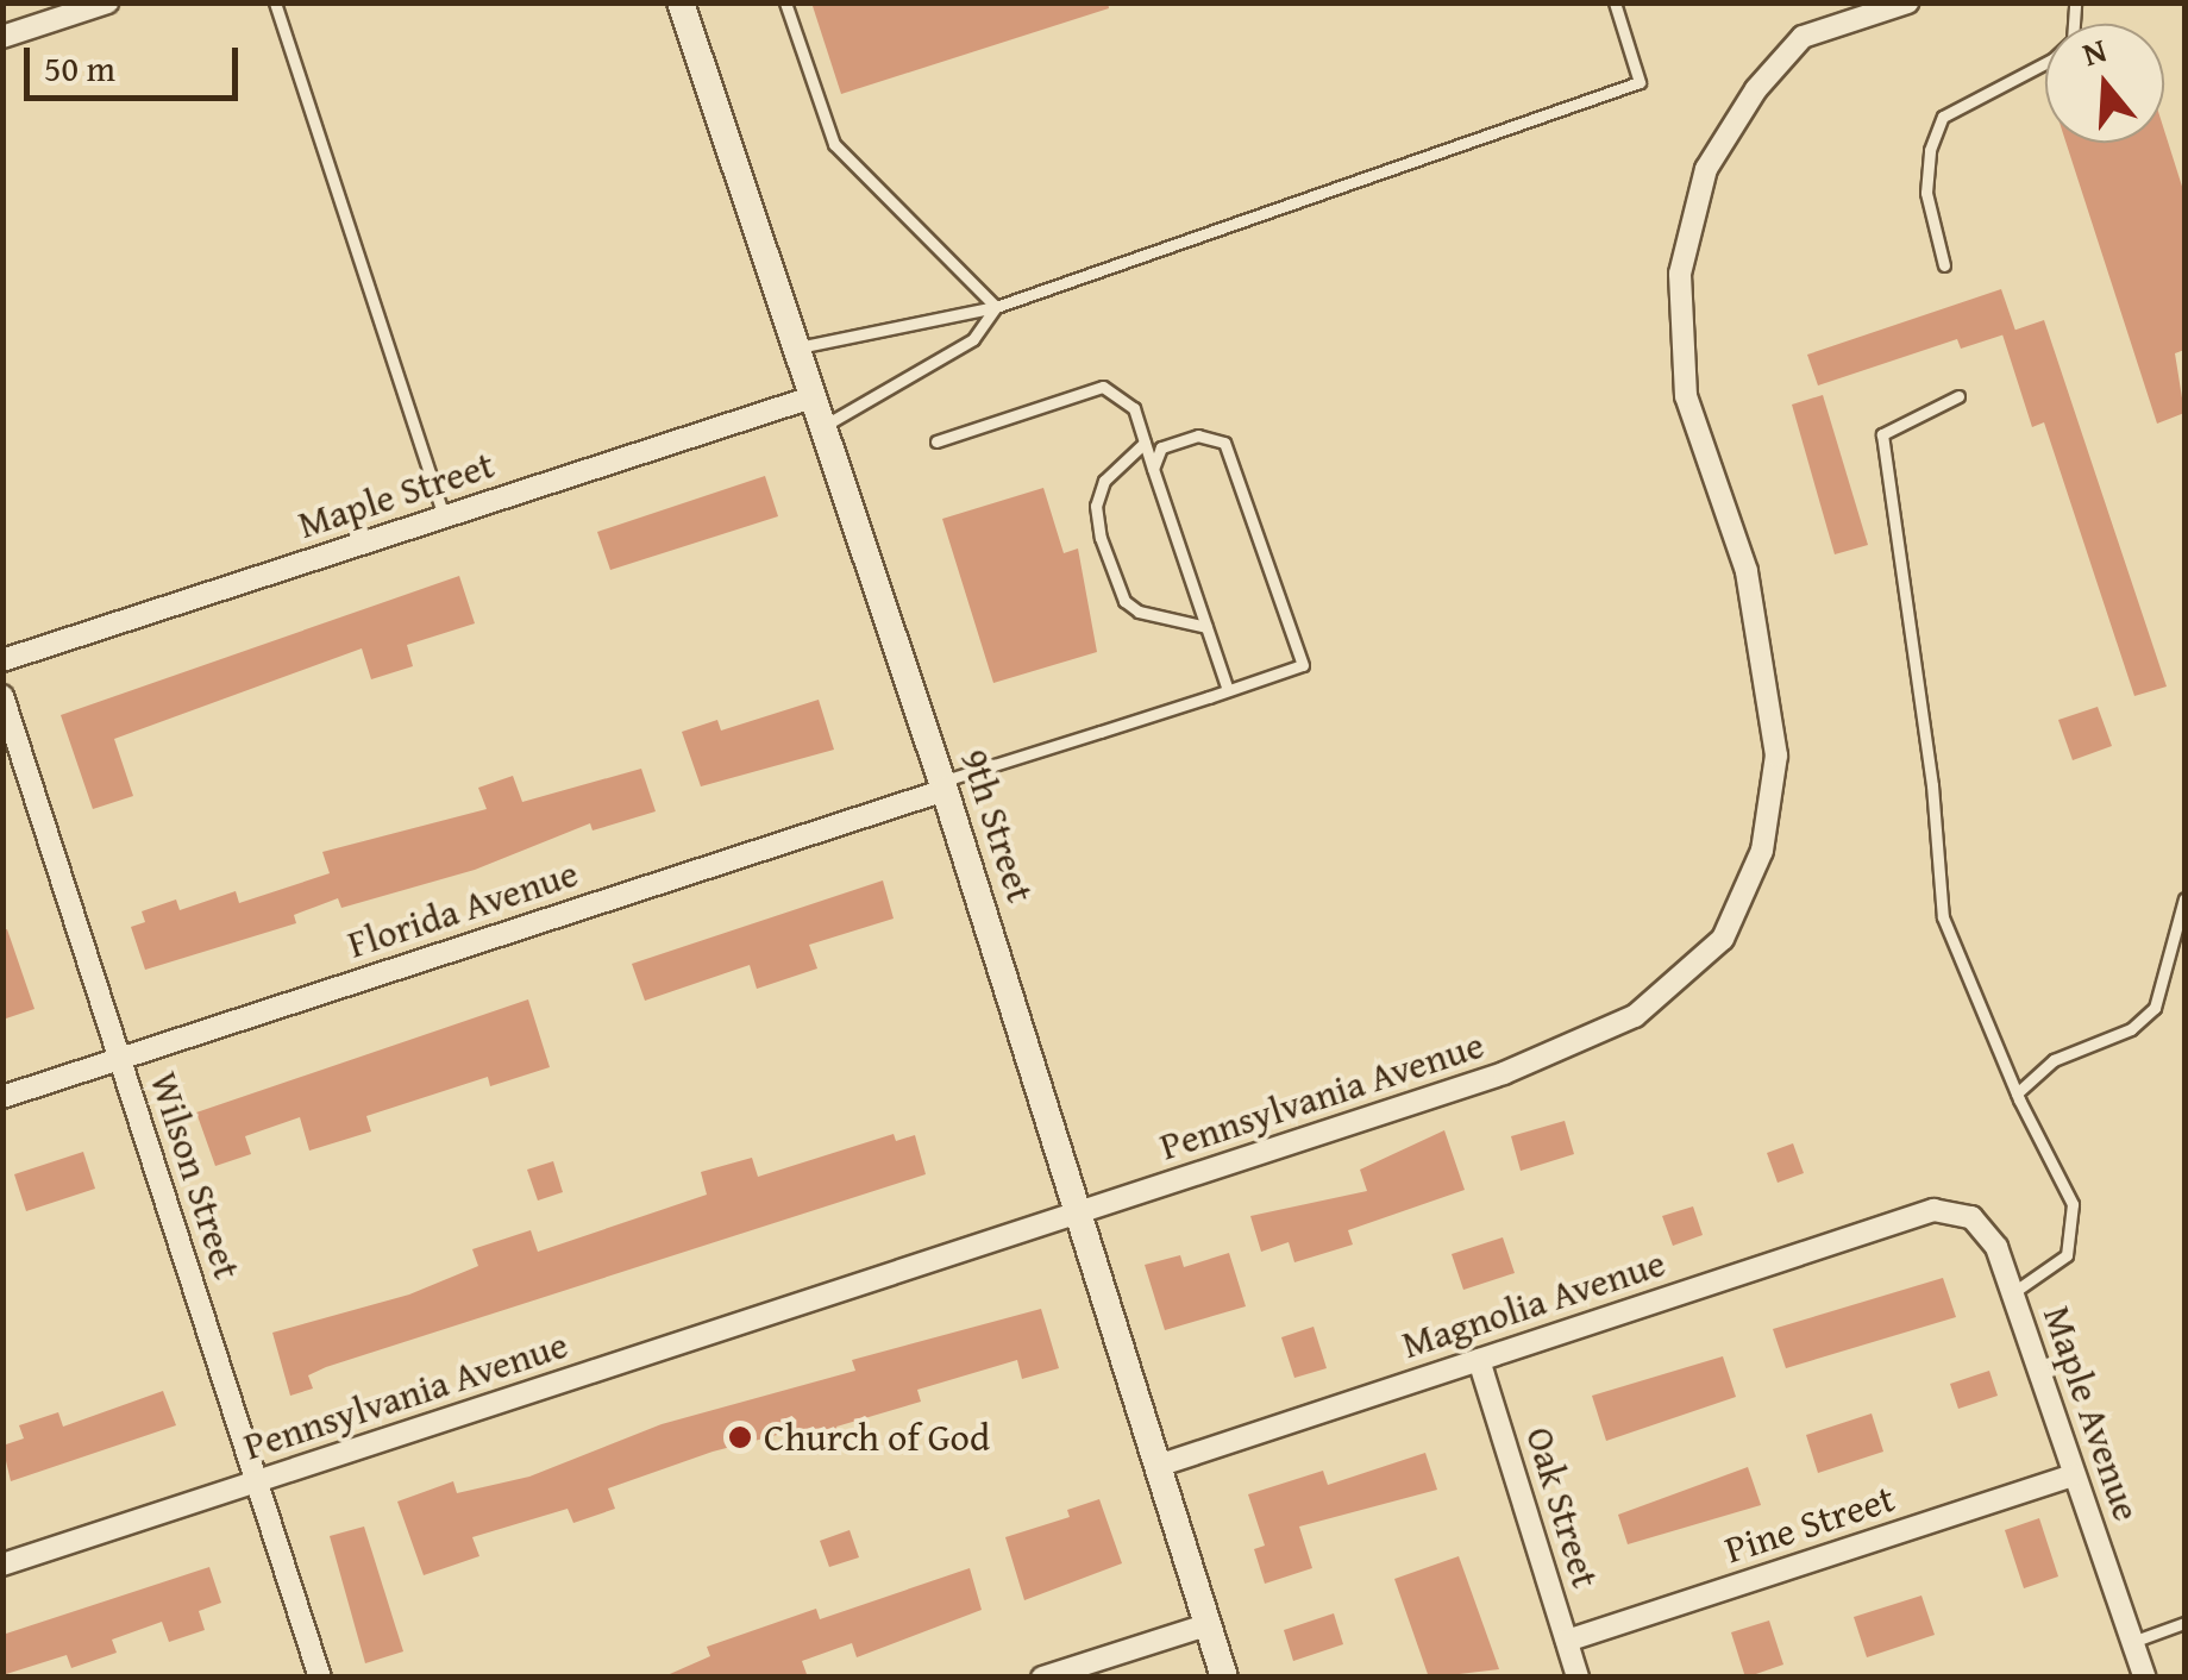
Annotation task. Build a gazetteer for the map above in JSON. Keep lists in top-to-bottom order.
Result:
{
  "streets": {
    "street": [
      "Maple Street",
      "9th Street",
      "Florida Avenue",
      "Pennsylvania Avenue",
      "Wilson Street",
      "Magnolia Avenue",
      "Maple Avenue",
      "Oak Street",
      "Pine Street"
    ]
  },
  "crossings": [
    ["Maple Street", "9th Street"],
    ["9th Street", "Florida Avenue"],
    ["9th Street", "Pennsylvania Avenue"],
    ["9th Street", "Magnolia Avenue"],
    ["Florida Avenue", "Wilson Street"],
    ["Pennsylvania Avenue", "Wilson Street"],
    ["Magnolia Avenue", "Maple Avenue"],
    ["Magnolia Avenue", "Oak Street"],
    ["Maple Avenue", "Pine Street"],
    ["Oak Street", "Pine Street"]
  ],
  "places": ["Church of God"],
  "scale_bar": "50 m",
  "north": "top"
}
